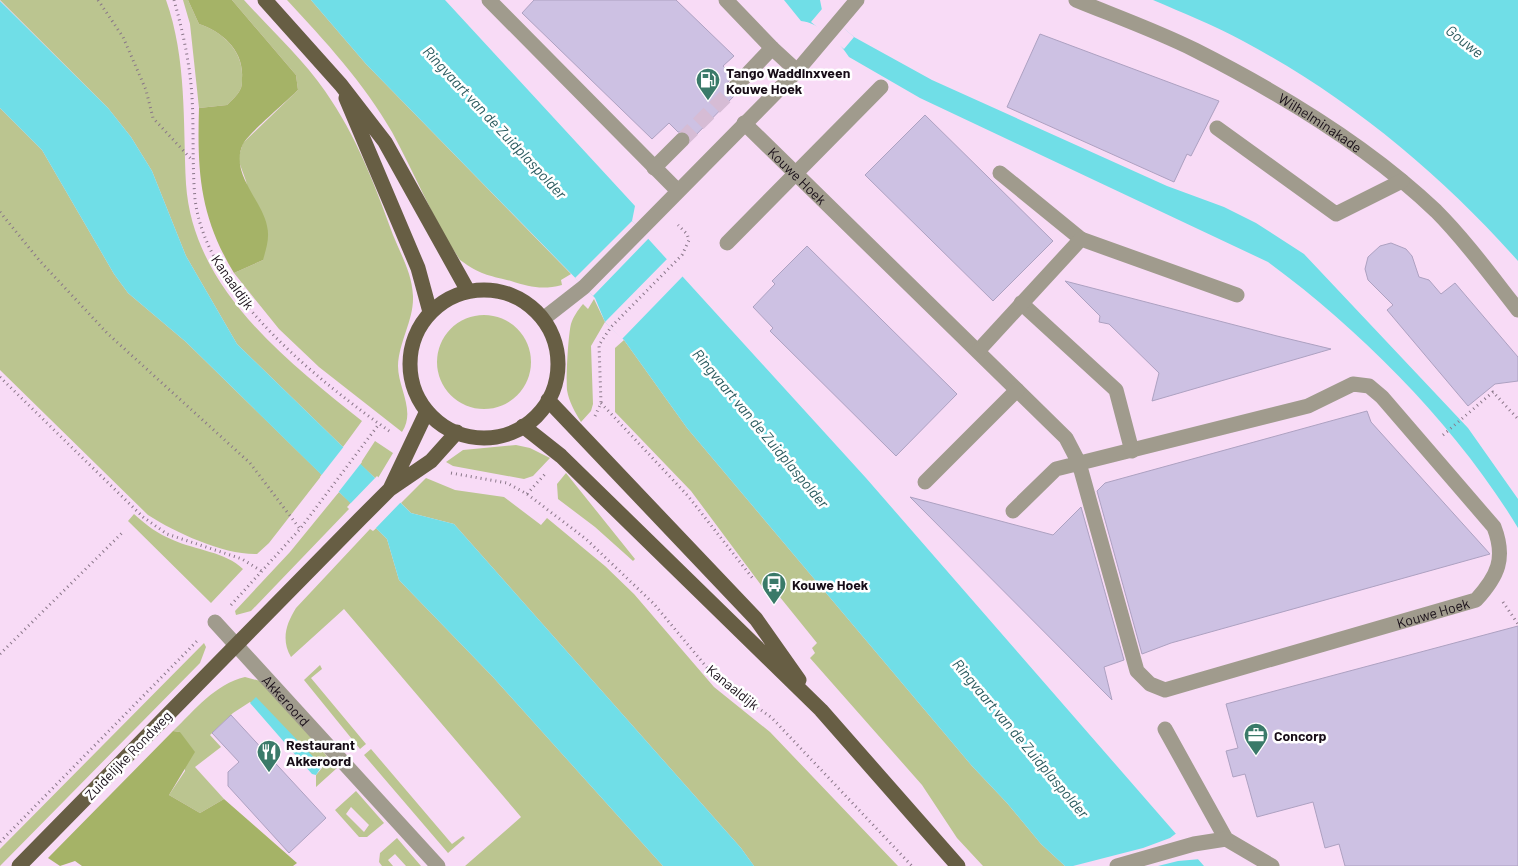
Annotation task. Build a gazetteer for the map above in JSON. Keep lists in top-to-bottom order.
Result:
{
  "streets": {
    "main road": ["Zuidelijke Rondweg"],
    "street": ["Wilhelminakade", "Kouwe Hoek", "Akkeroord"],
    "path": ["Kanaaldijk"]
  },
  "crossings": [
    ["Akkeroord", "Zuidelijke Rondweg"]
  ],
  "water": ["Gouwe", "Ringvaart van de Zuidplaspolder"],
  "places": {
    "fuel station": ["Tango Waddinxveen Kouwe Hoek"],
    "bus stop": ["Kouwe Hoek"],
    "office": ["Concorp"],
    "restaurant": ["Restaurant Akkeroord"]
  }
}
